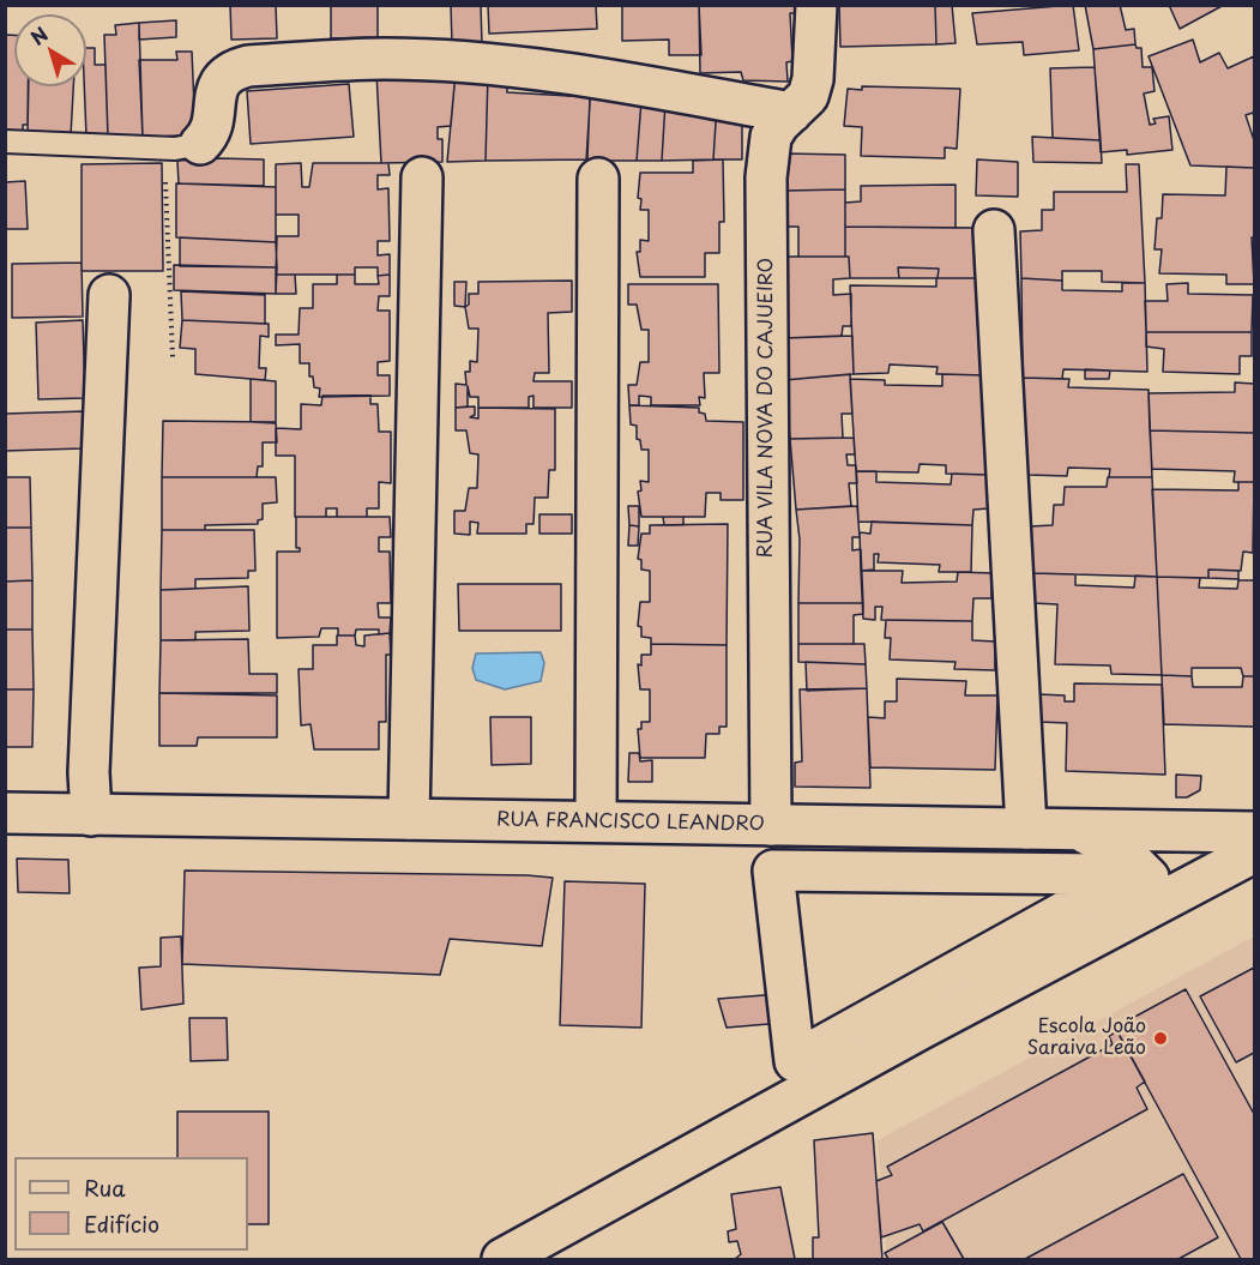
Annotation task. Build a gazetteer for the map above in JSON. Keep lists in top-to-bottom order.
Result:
{
  "streets": {
    "street": ["RUA VILA NOVA DO CAJUEIRO", "RUA FRANCISCO LEANDRO"]
  },
  "crossings": [
    ["RUA VILA NOVA DO CAJUEIRO", "RUA FRANCISCO LEANDRO"]
  ],
  "places": ["Escola João Saraiva Leão"],
  "legend": ["Rua", "Edifício"],
  "north": "top left"
}
